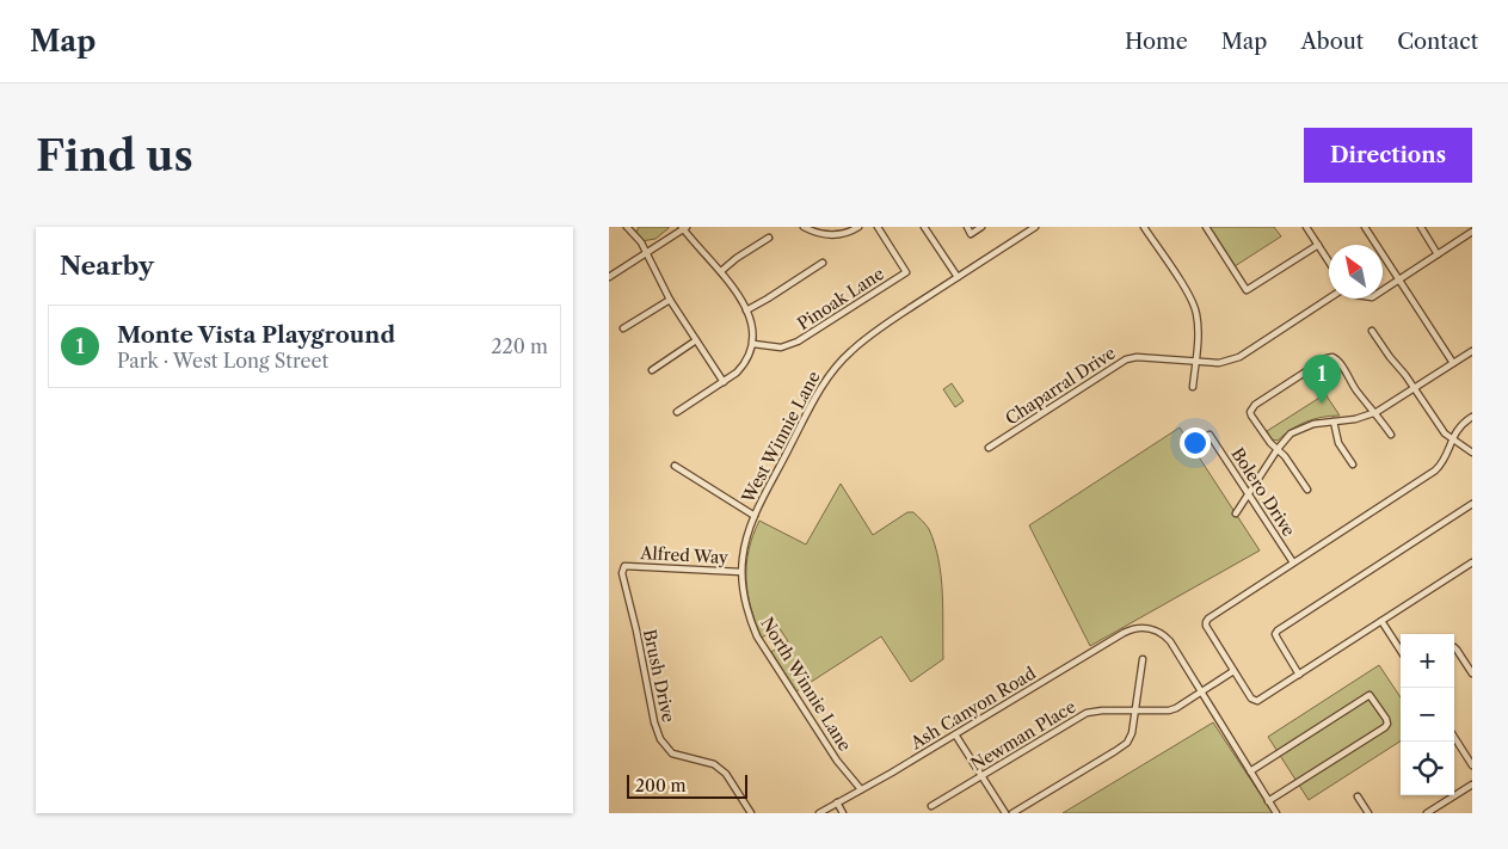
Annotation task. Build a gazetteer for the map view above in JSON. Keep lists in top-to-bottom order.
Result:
{
  "streets": {
    "street": [
      "Pinoak Lane",
      "Chaparral Drive",
      "West Winnie Lane",
      "Bolero Drive",
      "Alfred Way",
      "Brush Drive",
      "North Winnie Lane",
      "Ash Canyon Road",
      "Newman Place"
    ]
  },
  "crossings": [
    ["West Winnie Lane", "North Winnie Lane"],
    ["Alfred Way", "Brush Drive"],
    ["Alfred Way", "North Winnie Lane"],
    ["North Winnie Lane", "Ash Canyon Road"],
    ["Ash Canyon Road", "Newman Place"]
  ],
  "scale_bar": "200 m",
  "north": "top left",
  "page": {
    "header": "Map",
    "nav": [
      "Home",
      "Map",
      "About",
      "Contact"
    ],
    "buttons": "Directions",
    "title": "Find us",
    "heading": "Nearby",
    "list": [
      {
        "mark": "1",
        "name": "Monte Vista Playground",
        "note": "Park · West Long Street",
        "value": "220 m"
      }
    ],
    "pins": "1",
    "map_buttons": ["+", "−"],
    "scale": "200 m"
  }
}
